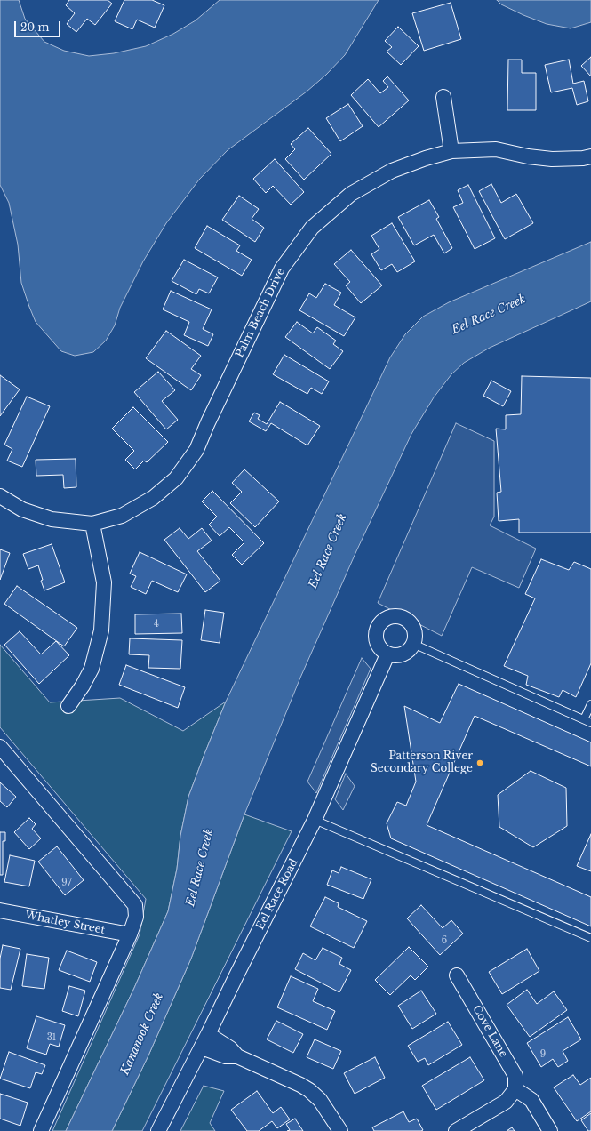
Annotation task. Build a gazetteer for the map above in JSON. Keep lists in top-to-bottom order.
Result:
{
  "streets": {
    "street": [
      "Palm Beach Drive",
      "Eel Race Road",
      "Whatley Street",
      "Cove Lane"
    ]
  },
  "water": ["Eel Race Creek", "Kananook Creek"],
  "places": ["Patterson River Secondary College"],
  "house_numbers": [
    "4",
    "97",
    "6",
    "31",
    "9"
  ],
  "scale_bar": "20 m"
}
